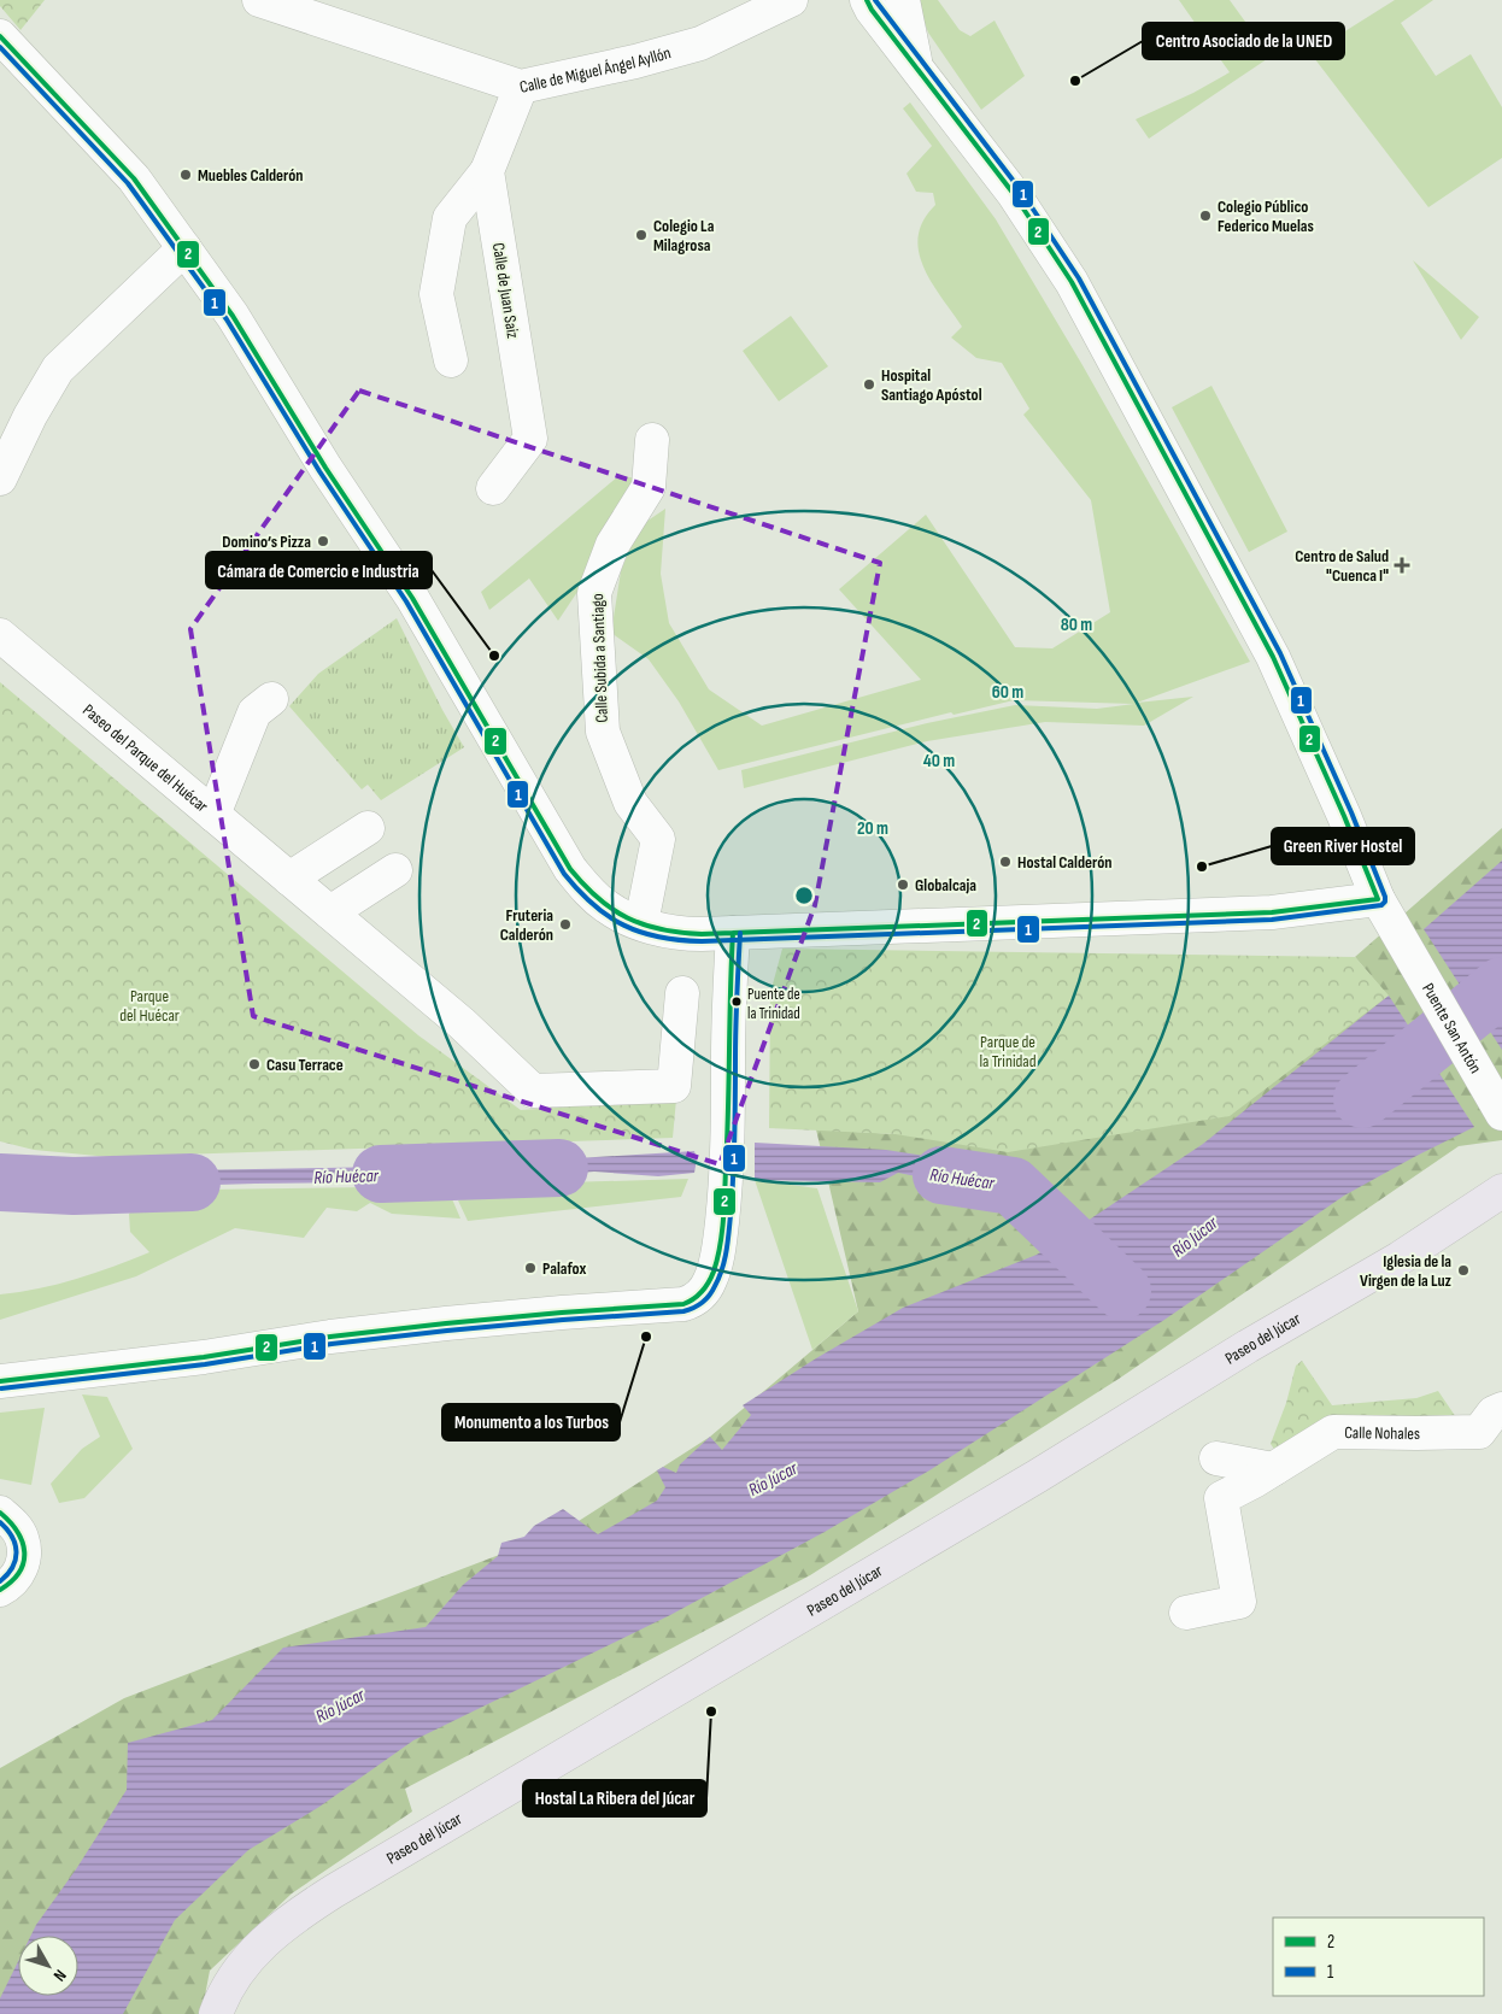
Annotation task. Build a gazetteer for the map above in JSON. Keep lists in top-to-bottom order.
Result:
{
  "streets": {
    "main road": ["Paseo del Júcar"],
    "street": [
      "Calle de Miguel Ángel Ayllón",
      "Calle de Juan Saiz",
      "Calle Subida a Santiago",
      "Paseo del Parque del Huécar",
      "Puente San Antón",
      "Calle Nohales"
    ]
  },
  "water": ["Río Huécar", "Río Júcar"],
  "parks": ["Parque del Huécar", "Parque de la Trinidad"],
  "places": {
    "other": [
      "Centro Asociado de la UNED",
      "Muebles Calderón",
      "Colegio Público Federico Muelas",
      "Colegio La Milagrosa",
      "Hospital Santiago Apóstol",
      "Domino‘s Pizza",
      "Cámara de Comercio e Industria",
      "Hostal Calderón",
      "Green River Hostel",
      "Globalcaja",
      "Fruteria Calderón",
      "Puente de la Trinidad",
      "Casu Terrace",
      "Palafox",
      "Iglesia de la Virgen de la Luz",
      "Monumento a los Turbos",
      "Hostal La Ribera del Júcar"
    ],
    "health": ["Centro de Salud \"Cuenca I\""]
  },
  "lines": ["transit line 2", "transit line 1"],
  "legend": ["2", "1"],
  "north": "bottom right",
  "rings": [
    "80 m",
    "60 m",
    "40 m",
    "20 m"
  ]
}
